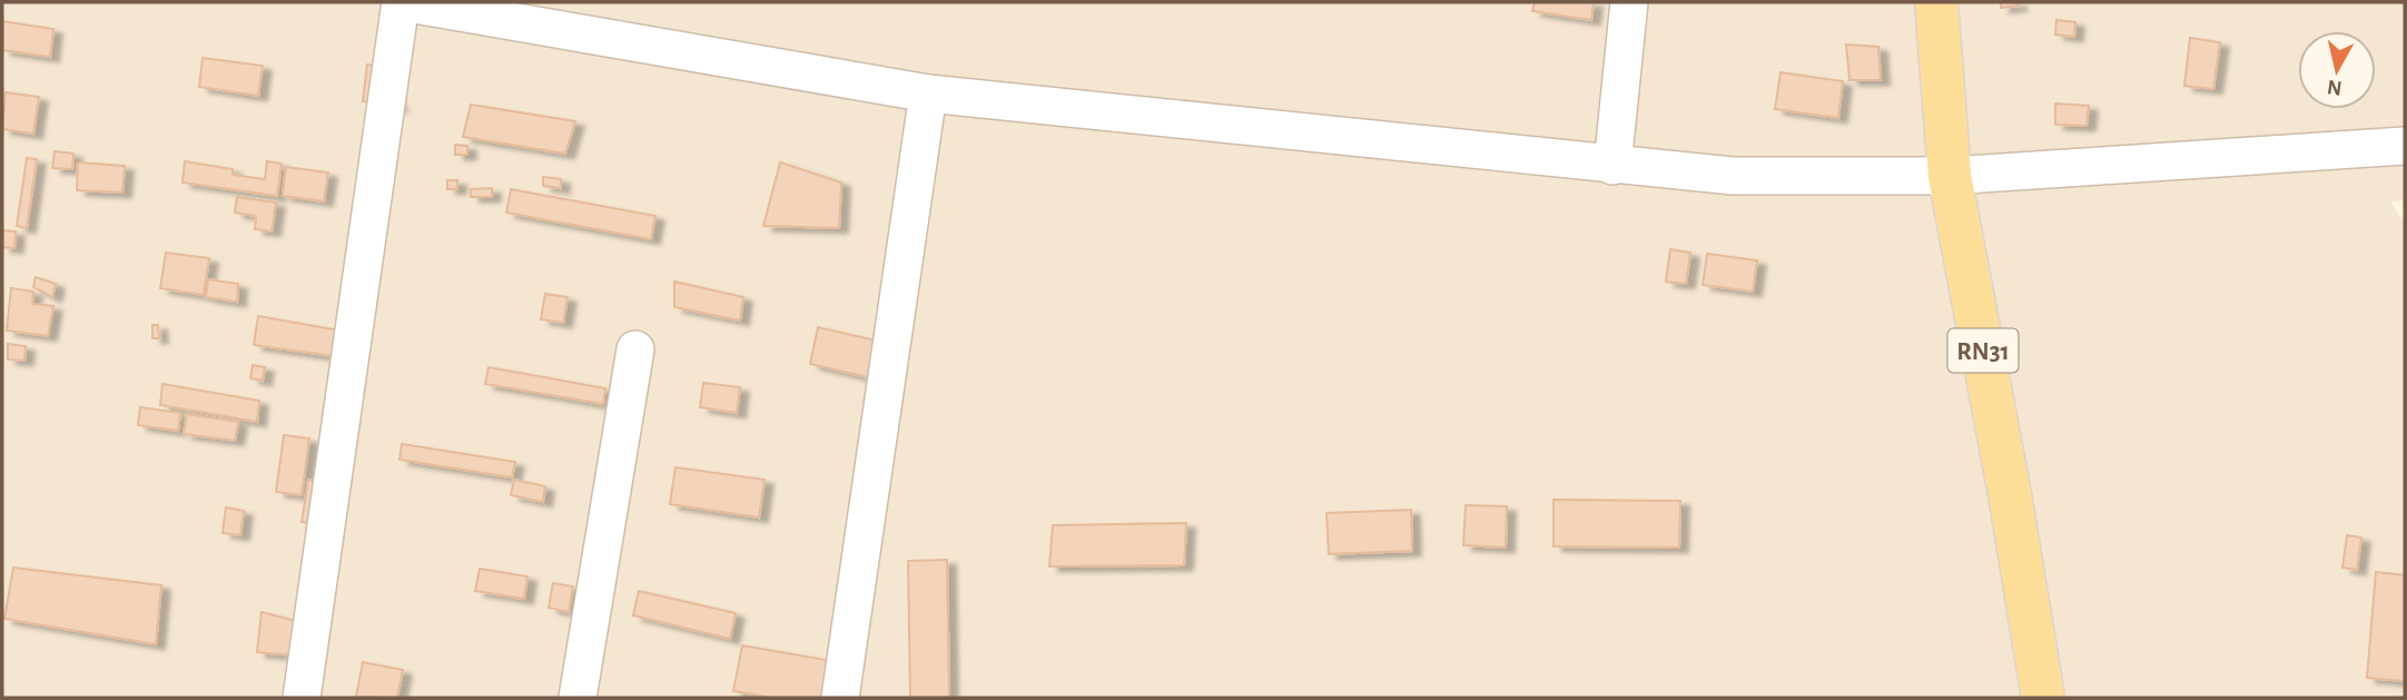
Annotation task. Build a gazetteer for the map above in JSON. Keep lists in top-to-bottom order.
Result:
{
  "streets": {
    "main road": ["RN31"]
  },
  "north": "bottom"
}
